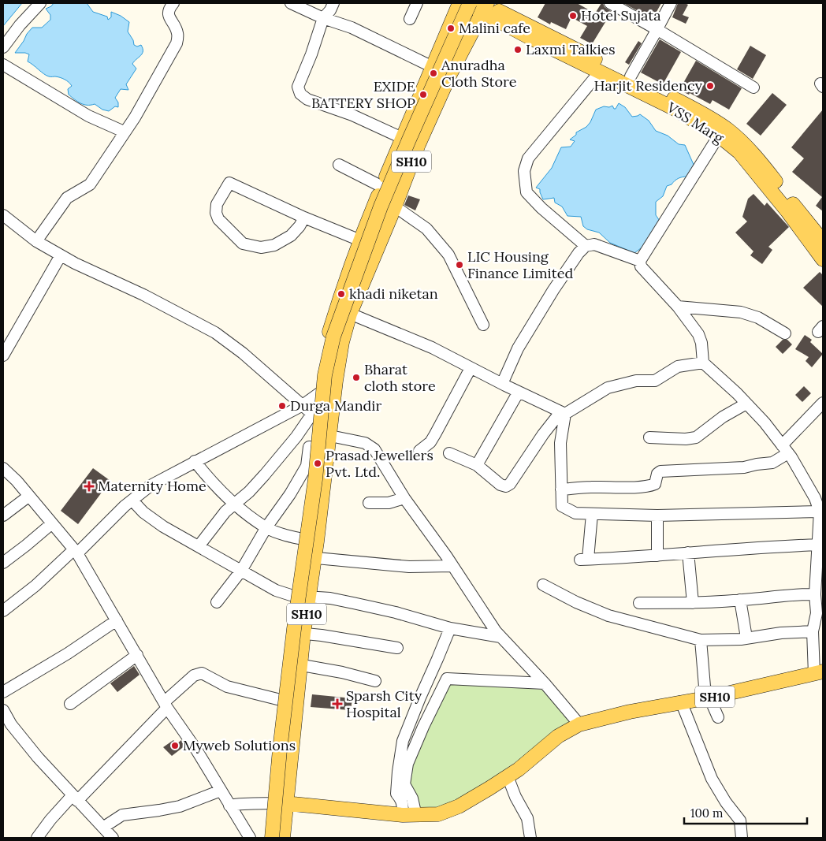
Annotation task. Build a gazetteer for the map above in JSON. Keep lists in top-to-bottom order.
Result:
{
  "streets": {
    "main road": ["VSS Marg", "SH10"]
  },
  "crossings": [
    ["VSS Marg", "SH10"]
  ],
  "places": {
    "other": [
      "Hotel Sujata",
      "Malini cafe",
      "Laxmi Talkies",
      "Anuradha Cloth Store",
      "Harjit Residency",
      "EXIDE BATTERY SHOP",
      "LIC Housing Finance Limited",
      "khadi niketan",
      "Bharat cloth store",
      "Durga Mandir",
      "Prasad Jewellers Pvt. Ltd.",
      "Myweb Solutions"
    ],
    "health": ["Maternity Home", "Sparsh City Hospital"]
  },
  "scale_bar": "100 m"
}
